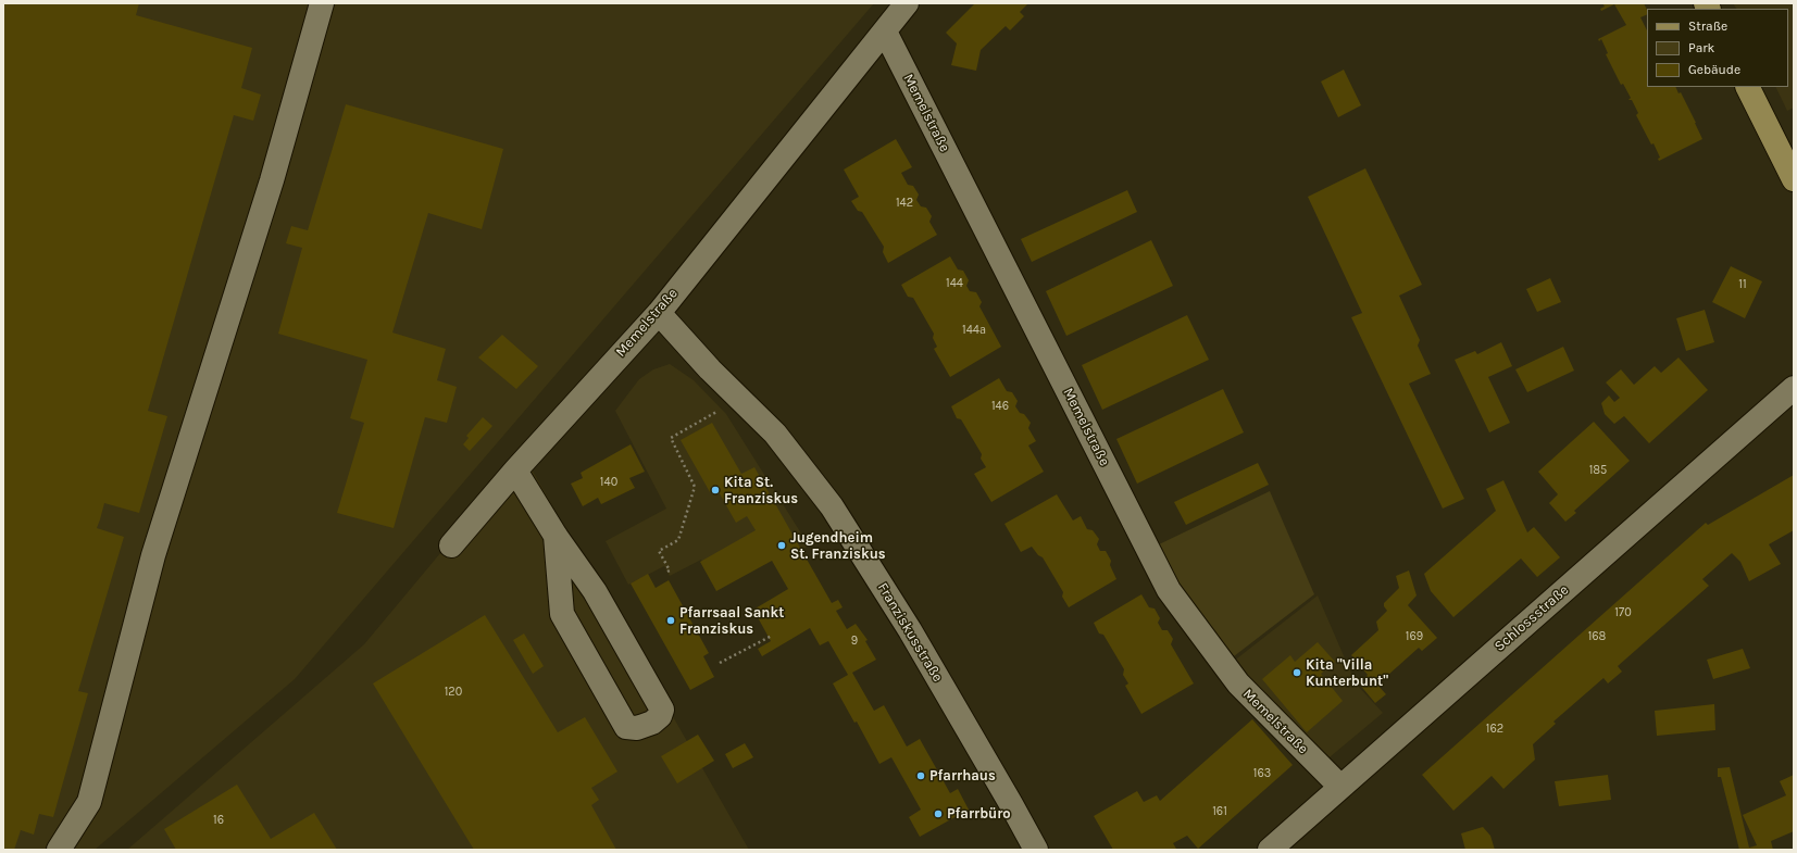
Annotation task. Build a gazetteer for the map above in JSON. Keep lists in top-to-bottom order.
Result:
{
  "streets": {
    "street": ["Memelstraße", "Schlossstraße", "Franziskusstraße"]
  },
  "crossings": [
    ["Memelstraße", "Schlossstraße"],
    ["Memelstraße", "Franziskusstraße"]
  ],
  "places": [
    "Kita St. Franziskus",
    "Jugendheim St. Franziskus",
    "Pfarrsaal Sankt Franziskus",
    "Kita \"Villa Kunterbunt\"",
    "Pfarrhaus",
    "Pfarrbüro"
  ],
  "house_numbers": [
    "142",
    "144",
    "11",
    "144a",
    "146",
    "185",
    "140",
    "170",
    "169",
    "168",
    "9",
    "120",
    "162",
    "163",
    "161",
    "16"
  ],
  "legend": ["Straße", "Park", "Gebäude"]
}
